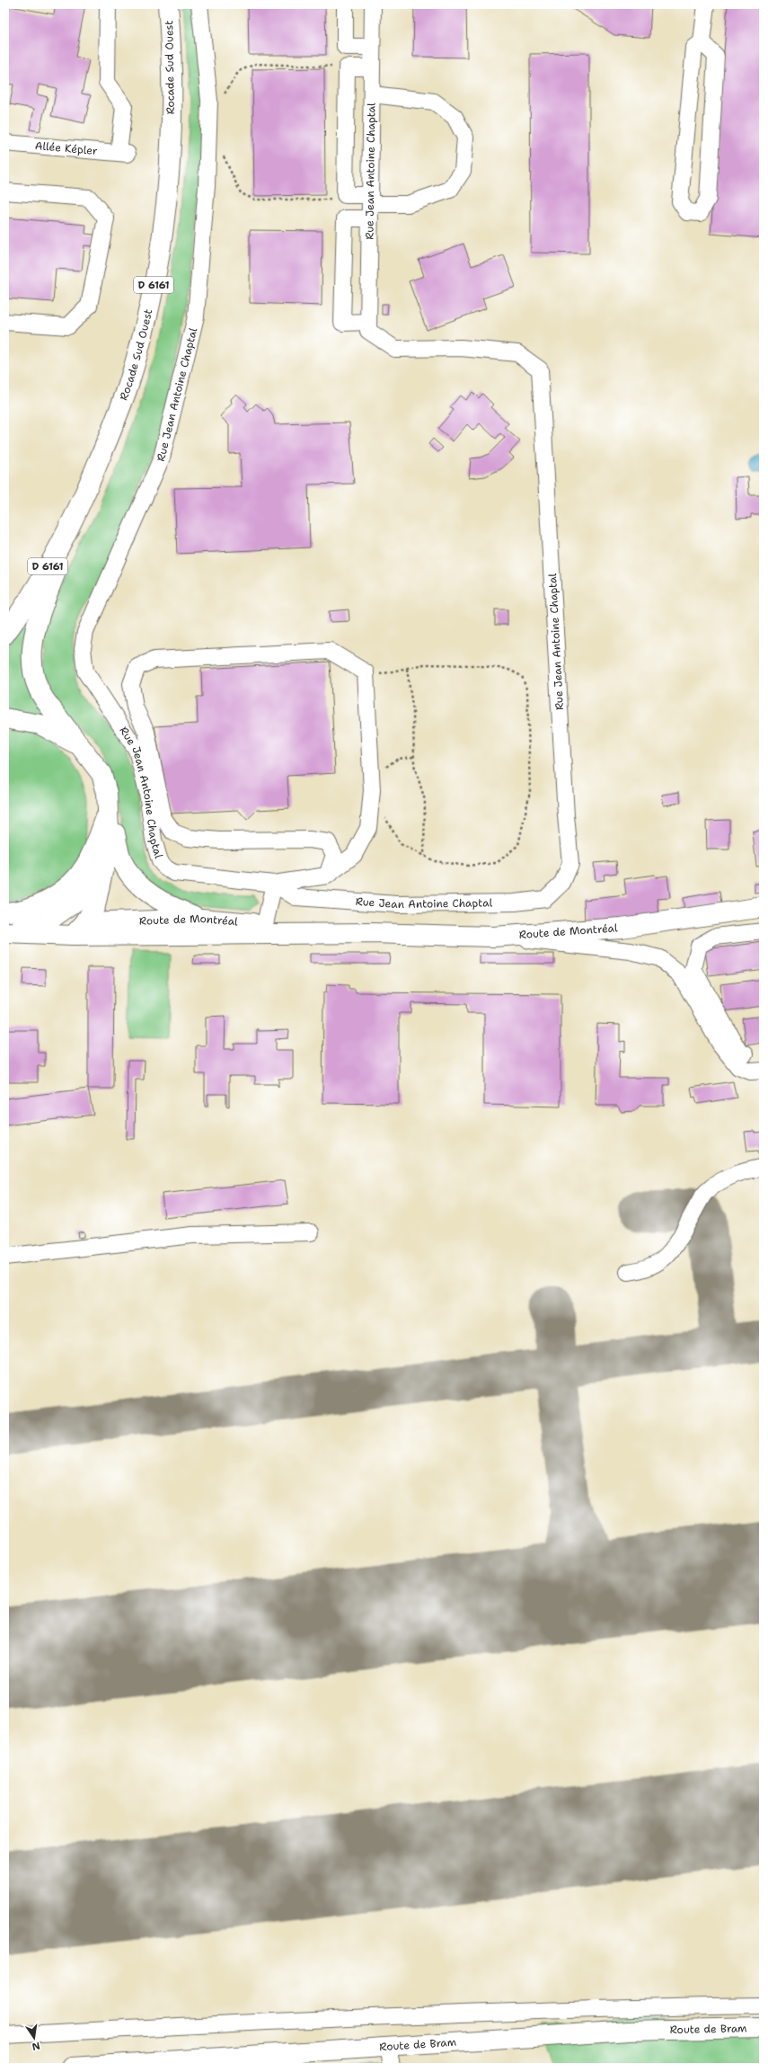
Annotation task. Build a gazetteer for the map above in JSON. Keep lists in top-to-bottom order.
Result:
{
  "streets": {
    "main road": [
      "Rocade Sud Ouest",
      "D 6161",
      "Route de Montréal",
      "Route de Bram"
    ],
    "street": ["Allée Képler", "Rue Jean Antoine Chaptal"]
  },
  "north": "bottom"
}
